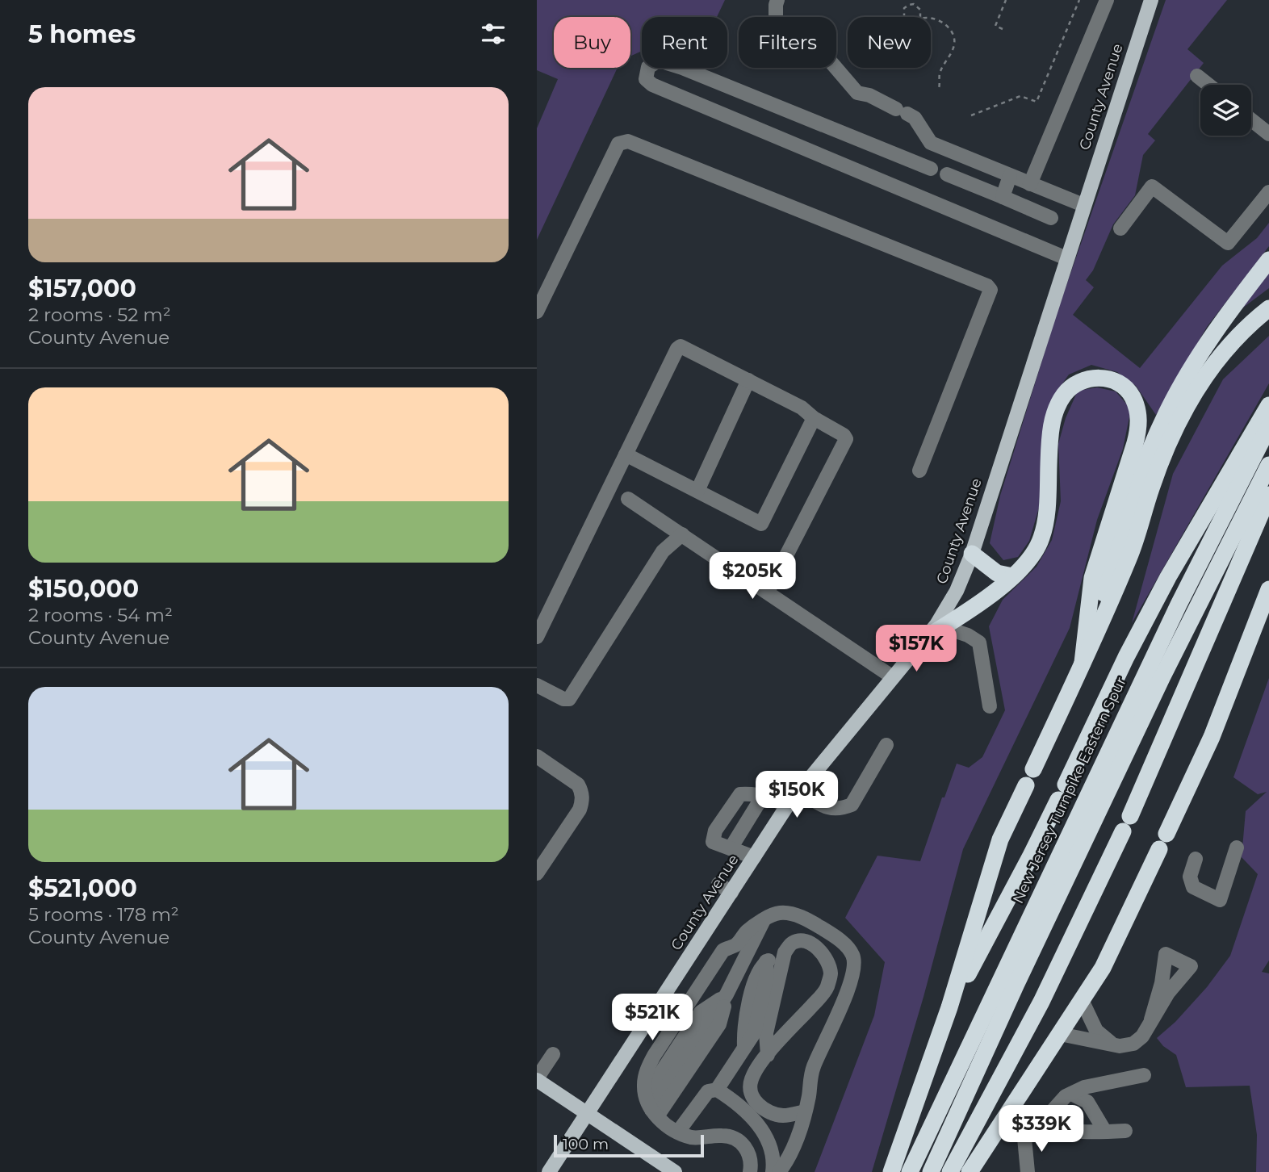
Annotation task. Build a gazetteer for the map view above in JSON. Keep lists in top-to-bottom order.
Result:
{
  "streets": {
    "highway": ["New Jersey Turnpike Eastern Spur"],
    "main road": ["County Avenue"]
  },
  "scale_bar": "100 m",
  "page": {
    "heading": "5 homes",
    "chip": [
      "Buy",
      "Rent",
      "Filters",
      "New"
    ],
    "list": [
      {
        "name": "$157,000",
        "note": "2 rooms · 52 m² · County Avenue"
      },
      {
        "name": "$150,000",
        "note": "2 rooms · 54 m² · County Avenue"
      },
      {
        "name": "$521,000",
        "note": "5 rooms · 178 m² · County Avenue"
      }
    ],
    "price": [
      "$205K",
      "$157K",
      "$150K",
      "$521K",
      "$339K"
    ],
    "scale": "100 m"
  }
}
